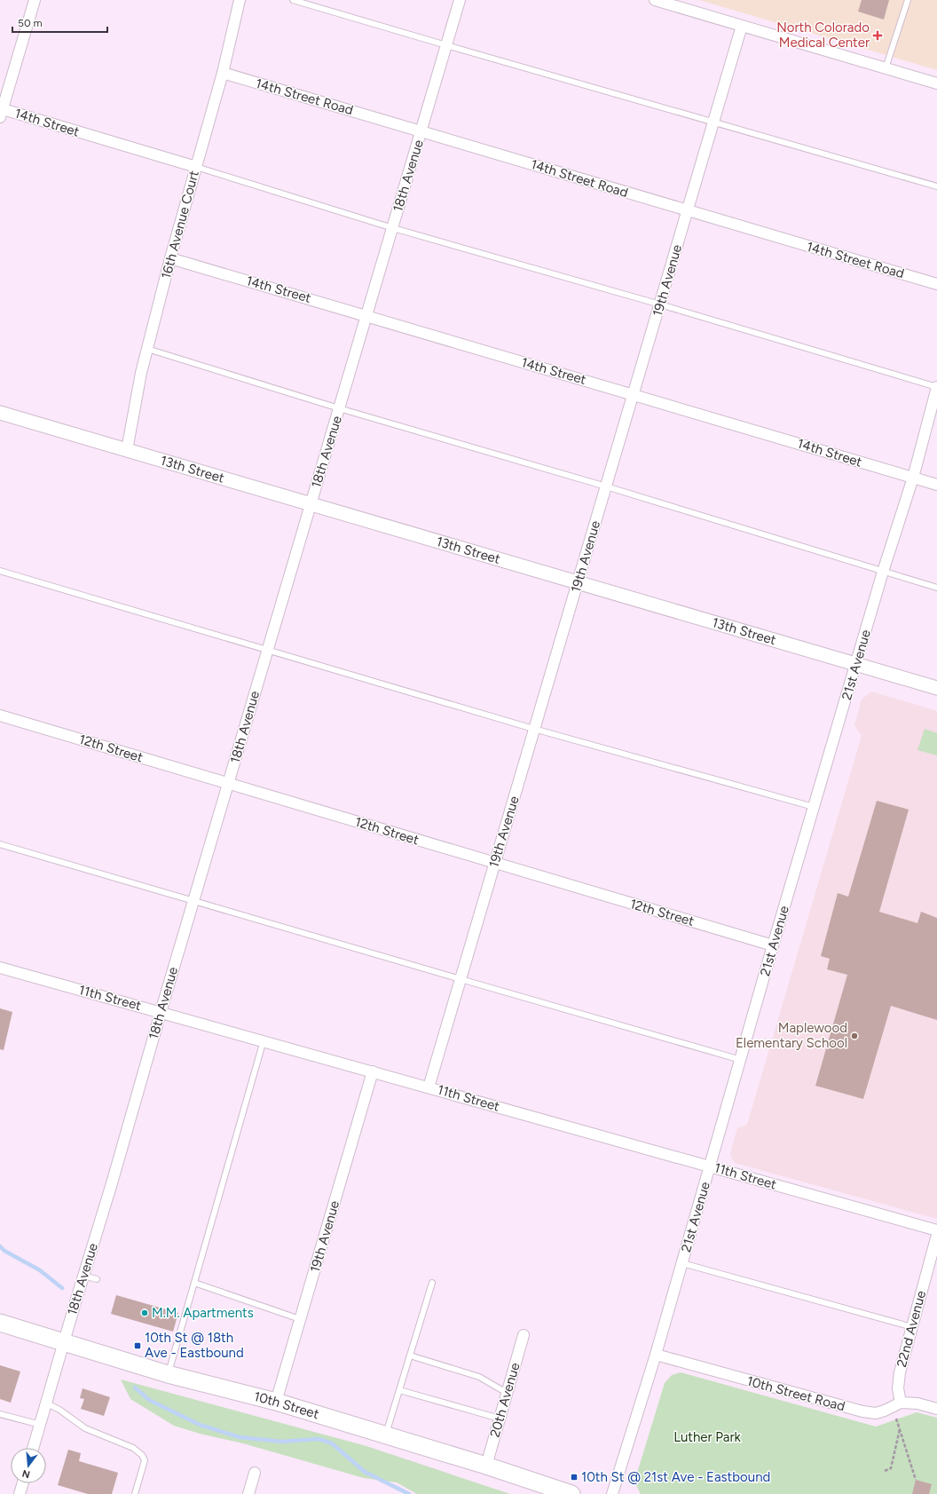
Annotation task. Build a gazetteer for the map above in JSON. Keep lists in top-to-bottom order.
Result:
{
  "streets": {
    "main road": ["10th Street"],
    "street": [
      "14th Street Road",
      "14th Street",
      "18th Avenue",
      "16th Avenue Court",
      "19th Avenue",
      "13th Street",
      "21st Avenue",
      "12th Street",
      "11th Street",
      "22nd Avenue",
      "10th Street Road",
      "20th Avenue"
    ]
  },
  "crossings": [
    ["14th Street Road", "18th Avenue"],
    ["14th Street Road", "16th Avenue Court"],
    ["14th Street Road", "19th Avenue"],
    ["14th Street", "18th Avenue"],
    ["14th Street", "16th Avenue Court"],
    ["14th Street", "19th Avenue"],
    ["14th Street", "21st Avenue"],
    ["18th Avenue", "13th Street"],
    ["18th Avenue", "12th Street"],
    ["18th Avenue", "11th Street"],
    ["18th Avenue", "10th Street"],
    ["16th Avenue Court", "13th Street"],
    ["19th Avenue", "13th Street"],
    ["19th Avenue", "12th Street"],
    ["19th Avenue", "11th Street"],
    ["19th Avenue", "10th Street"],
    ["13th Street", "21st Avenue"],
    ["21st Avenue", "12th Street"],
    ["21st Avenue", "11th Street"],
    ["21st Avenue", "10th Street Road"],
    ["22nd Avenue", "10th Street Road"],
    ["20th Avenue", "10th Street"]
  ],
  "parks": ["Luther Park"],
  "places": {
    "health": ["North Colorado Medical Center"],
    "other": ["Maplewood Elementary School", "M.M. Apartments"],
    "transit": ["10th St @ 18th Ave - Eastbound", "10th St @ 21st Ave - Eastbound"]
  },
  "scale_bar": "50 m",
  "north": "bottom"
}
